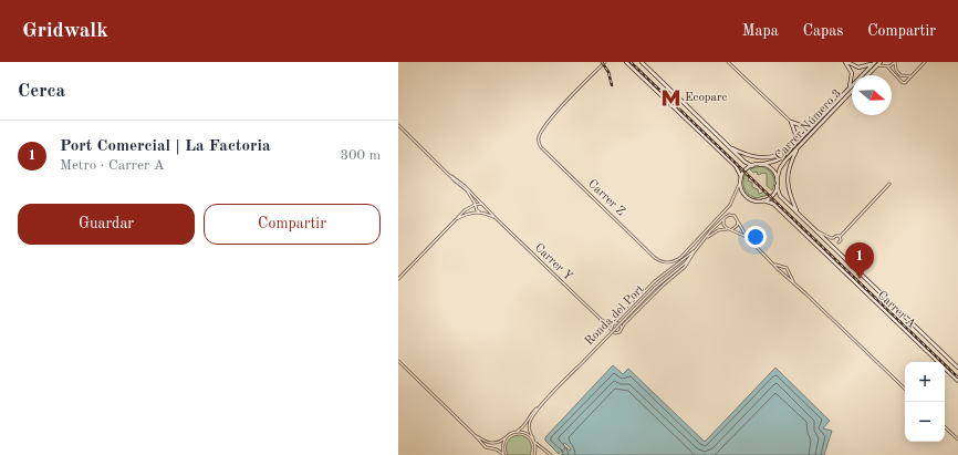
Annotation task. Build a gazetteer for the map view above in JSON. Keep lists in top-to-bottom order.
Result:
{
  "streets": {
    "main road": ["Carrer Número 3", "Carrer A"],
    "street": ["Carrer Z", "Carrer Y", "Ronda del Port"]
  },
  "crossings": [
    ["Carrer Número 3", "Carrer Z"],
    ["Carrer Número 3", "Carrer A"],
    ["Carrer Z", "Carrer A"]
  ],
  "places": {
    "metro station": ["Ecoparc"]
  },
  "north": "right",
  "page": {
    "header": "Gridwalk",
    "nav": ["Mapa", "Capas", "Compartir"],
    "heading": "Cerca",
    "list": [
      {
        "mark": "1",
        "name": "Port Comercial | La Factoria",
        "note": "Metro · Carrer A",
        "value": "300 m"
      }
    ],
    "buttons": ["Guardar", "Compartir"],
    "pins": "1",
    "map_buttons": ["+", "−"]
  }
}
